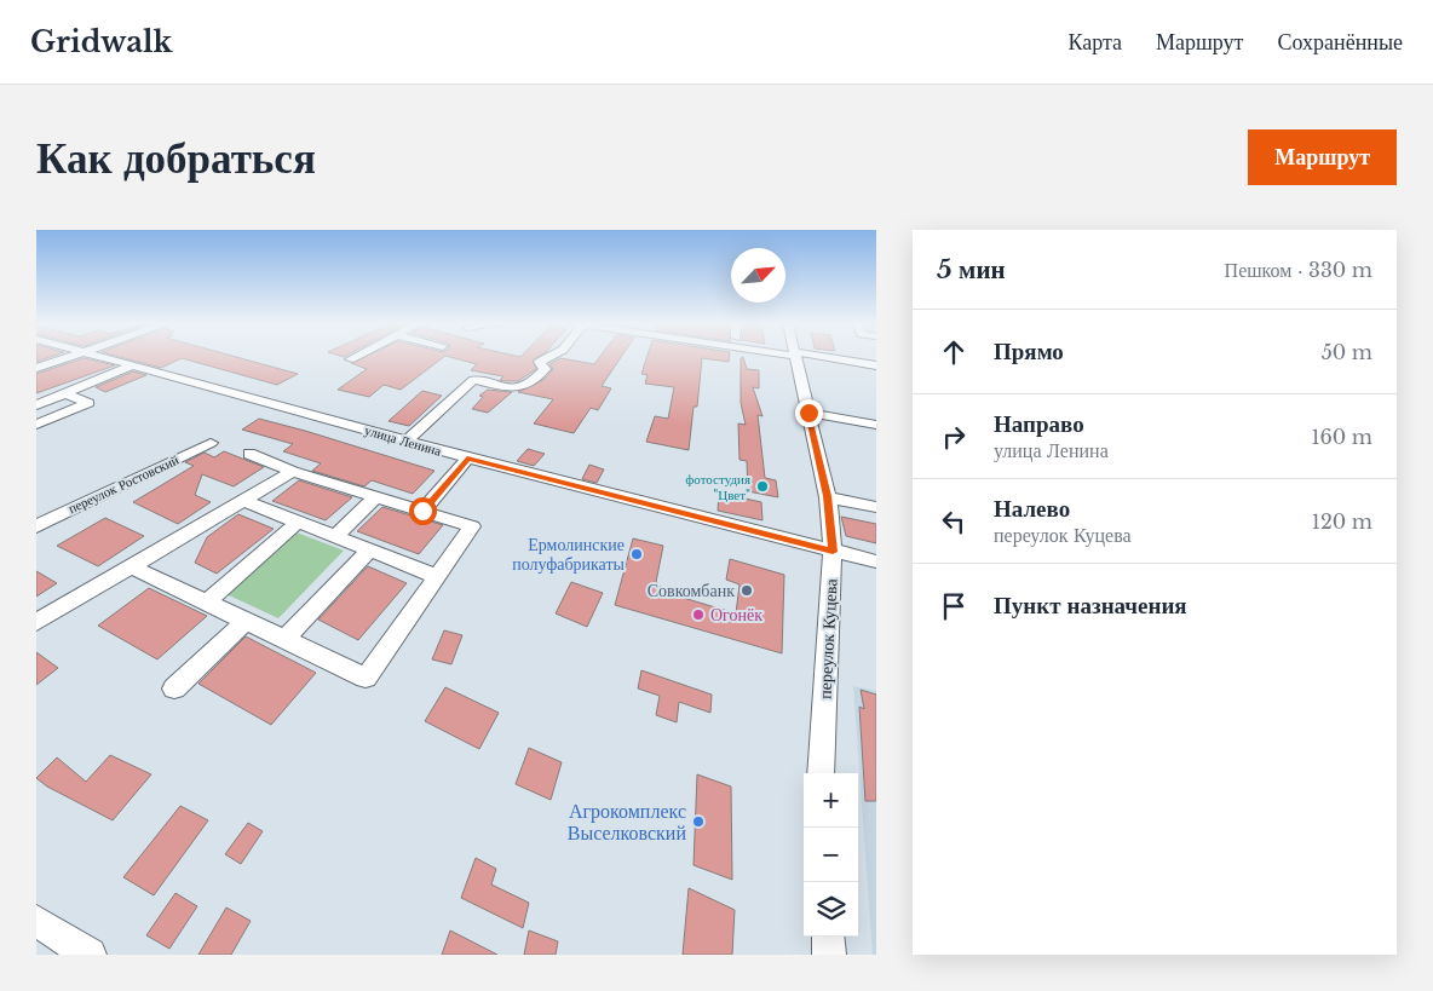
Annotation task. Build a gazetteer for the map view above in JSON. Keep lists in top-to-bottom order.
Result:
{
  "streets": {
    "street": ["улица Ленина", "переулок Ростовский", "переулок Куцева"]
  },
  "crossings": [
    ["улица Ленина", "переулок Куцева"]
  ],
  "places": [
    "фотостудия \"Цвет\"",
    "Ермолинские полуфабрикаты",
    "Совкомбанк",
    "Огонёк",
    "Агрокомплекс Выселковский"
  ],
  "north": "top right",
  "page": {
    "header": "Gridwalk",
    "nav": ["Карта", "Маршрут", "Сохранённые"],
    "buttons": "Маршрут",
    "title": "Как добраться",
    "heading": ["5 мин", "Пешком · 330 m"],
    "list": [
      ["Прямо", "50 m"],
      ["Направо", "улица Ленина", "160 m"],
      ["Налево", "переулок Куцева", "120 m"],
      "Пункт назначения"
    ],
    "map_buttons": ["+", "−"]
  }
}
